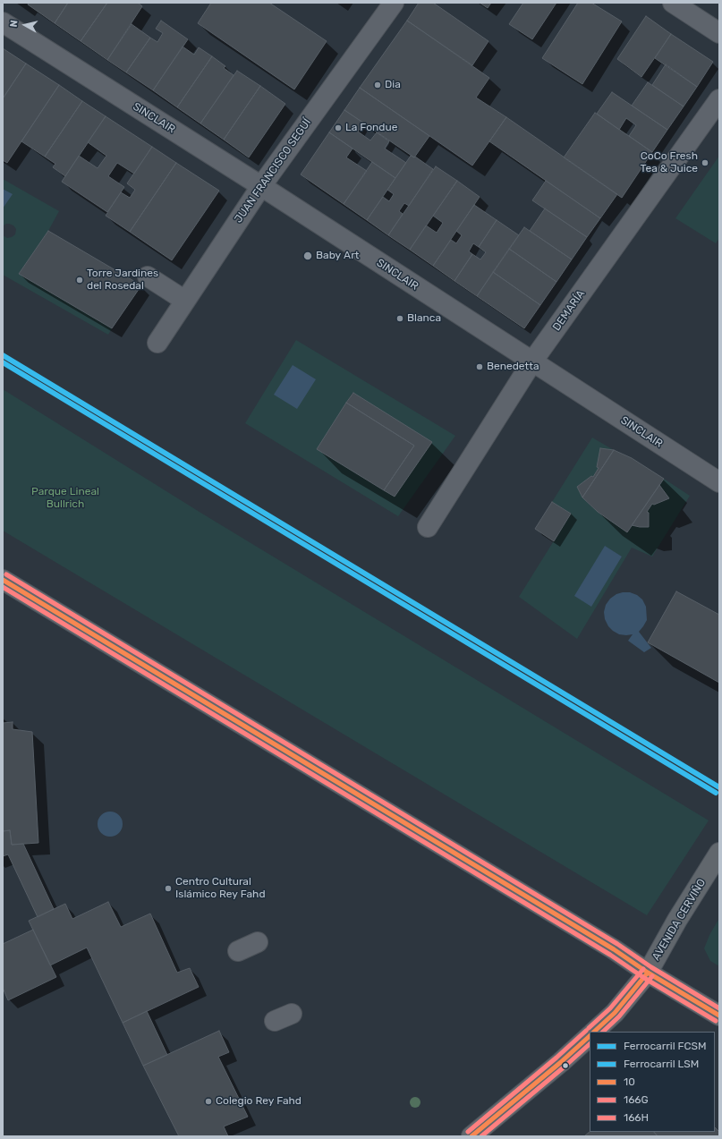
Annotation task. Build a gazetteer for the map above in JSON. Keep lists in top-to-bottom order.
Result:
{
  "streets": {
    "main road": ["AVENIDA CERVIÑO"],
    "street": ["SINCLAIR", "JUAN FRANCISCO SEGUÍ", "DEMARÍA"]
  },
  "crossings": [
    ["SINCLAIR", "JUAN FRANCISCO SEGUÍ"],
    ["SINCLAIR", "DEMARÍA"]
  ],
  "parks": ["Parque Lineal Bullrich"],
  "places": [
    "Dia",
    "La Fondue",
    "CoCo Fresh Tea & Juice",
    "Baby Art",
    "Torre Jardines del Rosedal",
    "Blanca",
    "Benedetta",
    "Centro Cultural Islámico Rey Fahd",
    "Colegio Rey Fahd"
  ],
  "lines": [
    "rail line FCSM",
    "rail line LSM",
    "transit line 166H",
    "transit line 10",
    "transit line 166G"
  ],
  "legend": [
    "Ferrocarril FCSM",
    "Ferrocarril LSM",
    "10",
    "166G",
    "166H"
  ],
  "north": "left"
}
